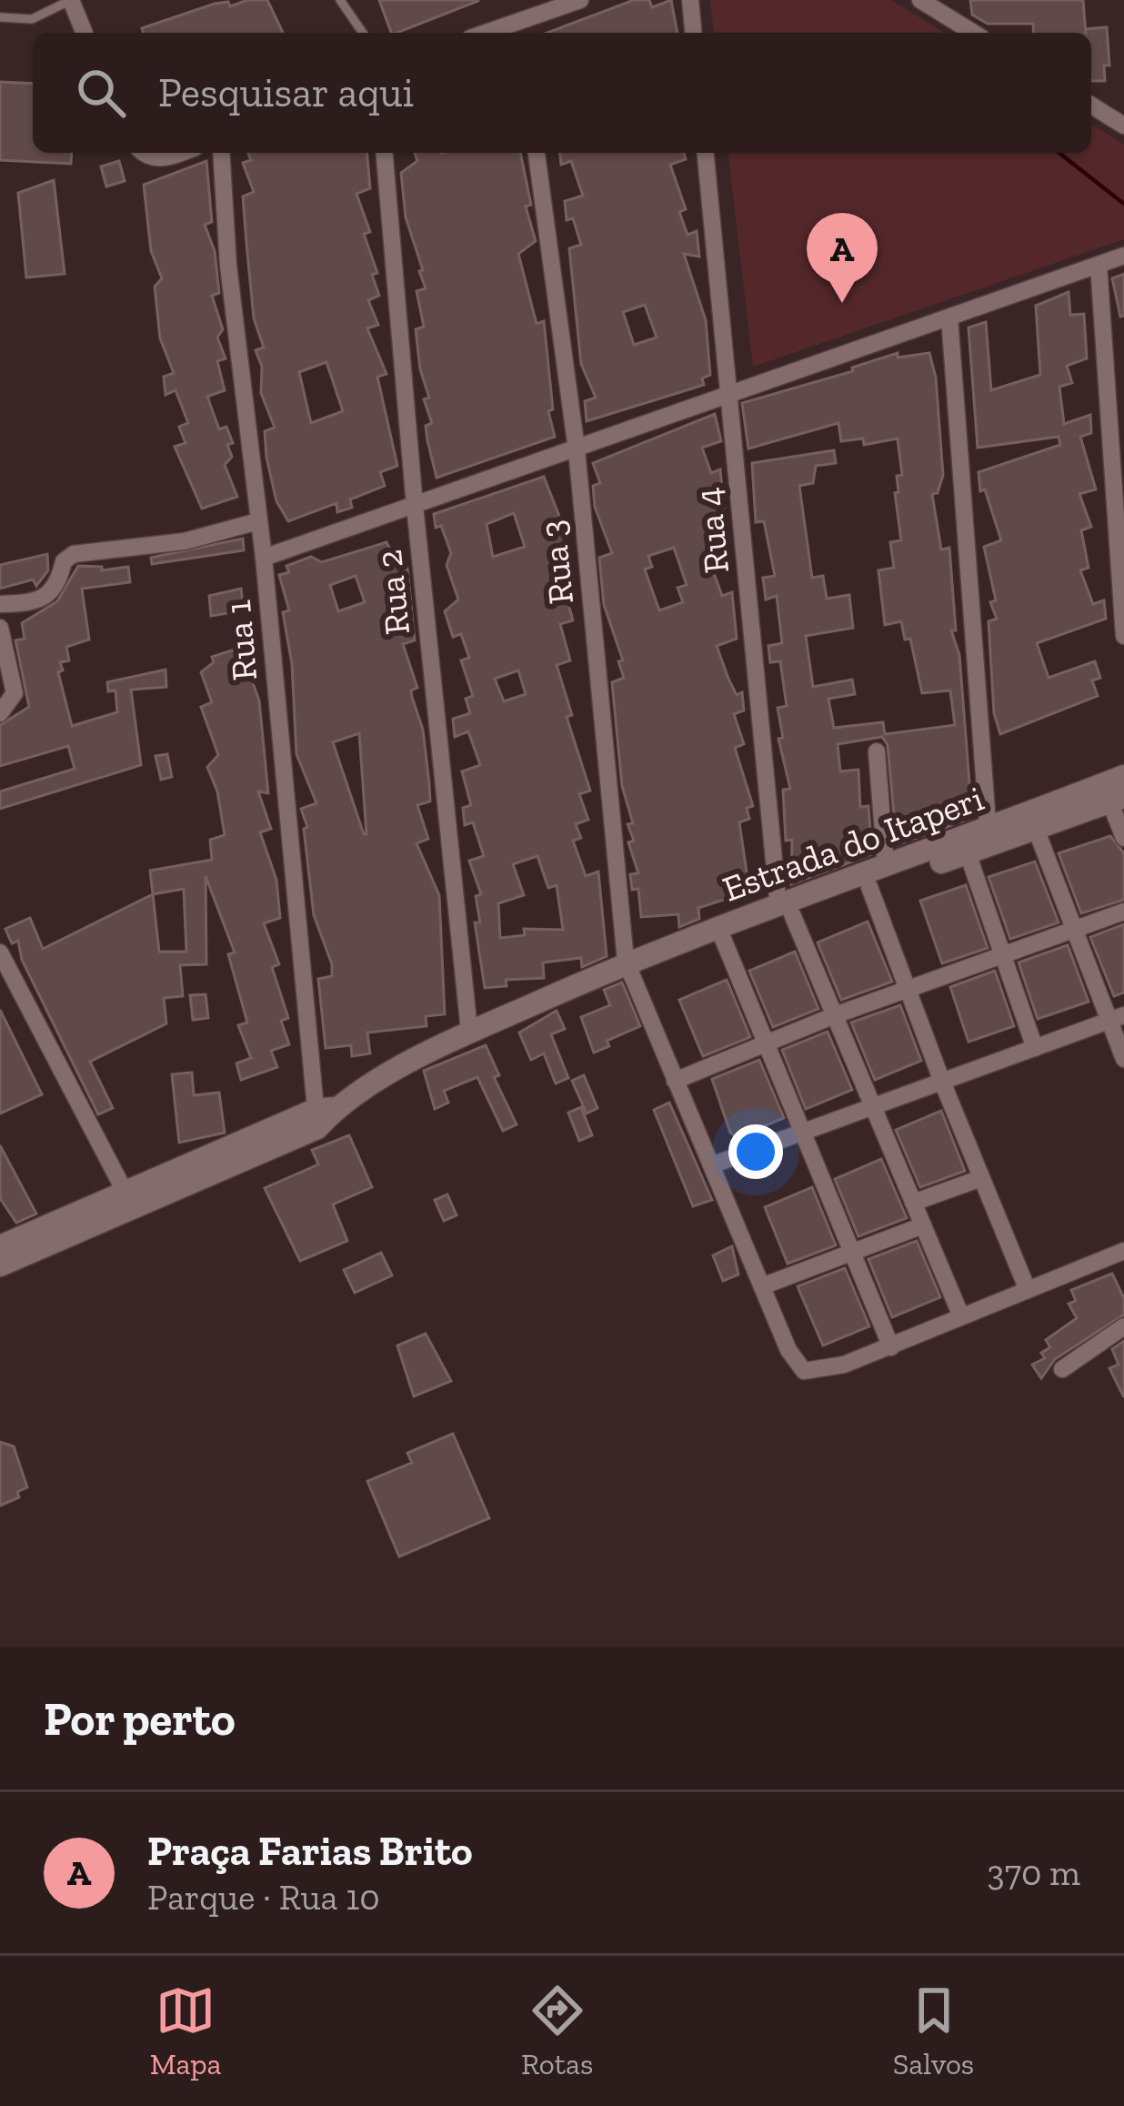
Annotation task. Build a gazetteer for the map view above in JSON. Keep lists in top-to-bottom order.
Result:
{
  "streets": {
    "street": [
      "Rua 4",
      "Rua 3",
      "Rua 2",
      "Rua 1",
      "Estrada do Itaperi"
    ]
  },
  "crossings": [
    ["Rua 4", "Estrada do Itaperi"],
    ["Rua 3", "Estrada do Itaperi"],
    ["Rua 2", "Estrada do Itaperi"],
    ["Rua 1", "Estrada do Itaperi"]
  ],
  "page": {
    "search": "Pesquisar aqui",
    "pins": "A",
    "heading": "Por perto",
    "list": [
      {
        "mark": "A",
        "name": "Praça Farias Brito",
        "note": "Parque · Rua 10",
        "value": "370 m"
      }
    ],
    "nav": ["Mapa", "Rotas", "Salvos"]
  }
}
